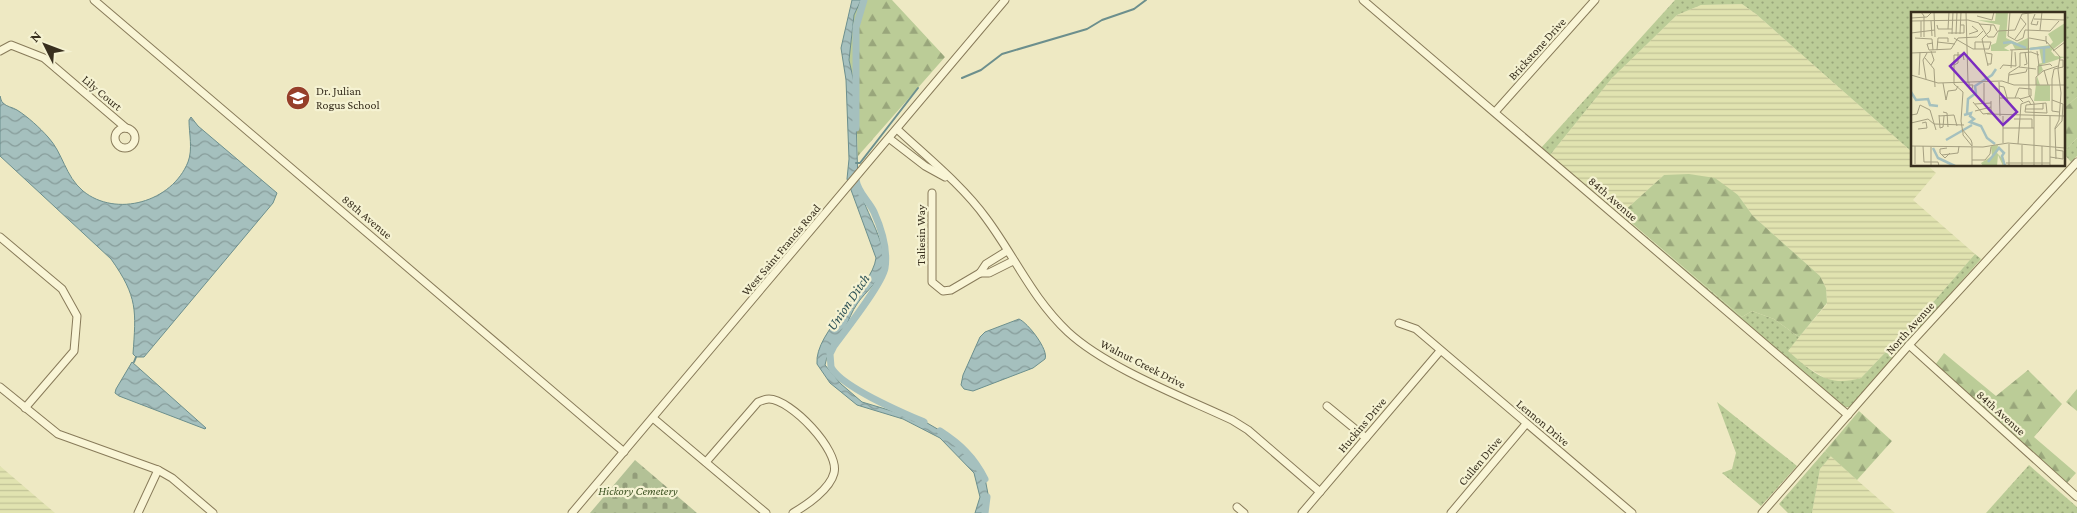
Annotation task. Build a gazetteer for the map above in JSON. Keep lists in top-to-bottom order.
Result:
{
  "streets": {
    "street": [
      "Brickstone Drive",
      "Lily Court",
      "84th Avenue",
      "88th Avenue",
      "Taliesin Way",
      "West Saint Francis Road",
      "North Avenue",
      "Walnut Creek Drive",
      "Lennon Drive",
      "Huckins Drive",
      "Cullen Drive"
    ]
  },
  "crossings": [
    ["Brickstone Drive", "84th Avenue"],
    ["84th Avenue", "North Avenue"],
    ["88th Avenue", "West Saint Francis Road"],
    ["Taliesin Way", "Walnut Creek Drive"],
    ["West Saint Francis Road", "Walnut Creek Drive"],
    ["Walnut Creek Drive", "Huckins Drive"],
    ["Lennon Drive", "Huckins Drive"],
    ["Lennon Drive", "Cullen Drive"]
  ],
  "water": ["Union Ditch"],
  "parks": ["Hickory Cemetery"],
  "places": {
    "school or university": ["Dr. Julian Rogus School"]
  },
  "north": "top left"
}
